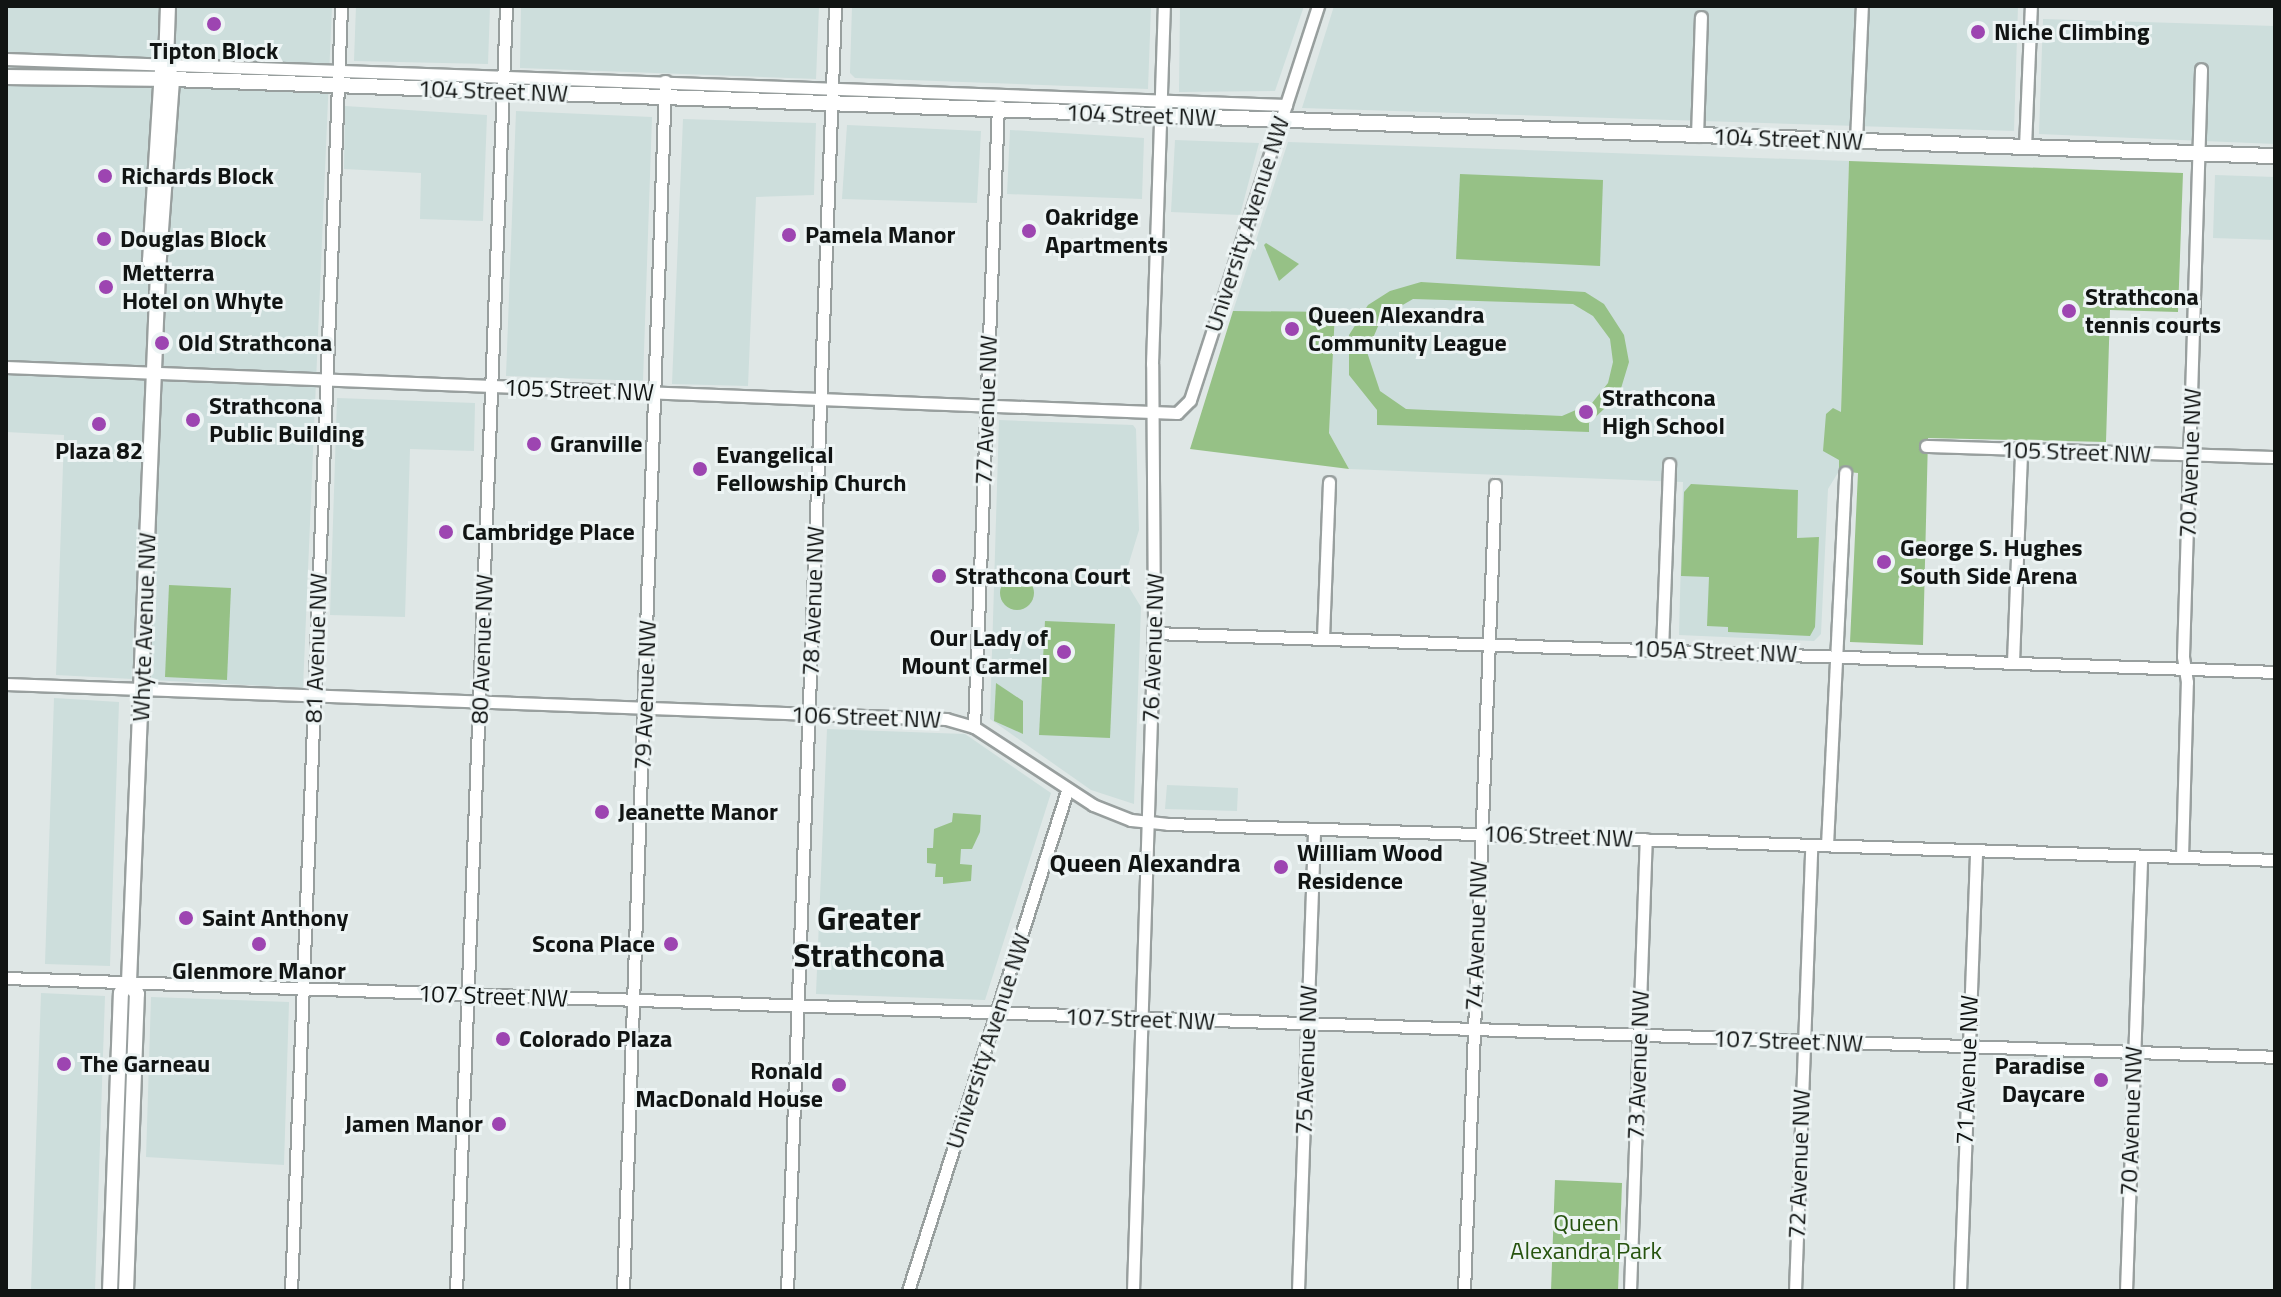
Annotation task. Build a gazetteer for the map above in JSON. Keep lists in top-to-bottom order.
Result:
{
  "streets": {
    "main road": ["104 Street NW", "Whyte Avenue NW"],
    "street": [
      "University Avenue NW",
      "105 Street NW",
      "77 Avenue NW",
      "70 Avenue NW",
      "78 Avenue NW",
      "81 Avenue NW",
      "76 Avenue NW",
      "80 Avenue NW",
      "105A Street NW",
      "79 Avenue NW",
      "106 Street NW",
      "74 Avenue NW",
      "107 Street NW",
      "75 Avenue NW",
      "73 Avenue NW",
      "71 Avenue NW",
      "72 Avenue NW"
    ]
  },
  "crossings": [
    ["104 Street NW", "University Avenue NW"],
    ["104 Street NW", "77 Avenue NW"],
    ["104 Street NW", "70 Avenue NW"],
    ["104 Street NW", "78 Avenue NW"],
    ["104 Street NW", "Whyte Avenue NW"],
    ["104 Street NW", "81 Avenue NW"],
    ["104 Street NW", "76 Avenue NW"],
    ["104 Street NW", "80 Avenue NW"],
    ["104 Street NW", "79 Avenue NW"],
    ["University Avenue NW", "105 Street NW"],
    ["University Avenue NW", "76 Avenue NW"],
    ["University Avenue NW", "106 Street NW"],
    ["University Avenue NW", "107 Street NW"],
    ["105 Street NW", "77 Avenue NW"],
    ["105 Street NW", "70 Avenue NW"],
    ["105 Street NW", "78 Avenue NW"],
    ["105 Street NW", "Whyte Avenue NW"],
    ["105 Street NW", "81 Avenue NW"],
    ["105 Street NW", "76 Avenue NW"],
    ["105 Street NW", "80 Avenue NW"],
    ["105 Street NW", "79 Avenue NW"],
    ["77 Avenue NW", "106 Street NW"],
    ["70 Avenue NW", "105A Street NW"],
    ["70 Avenue NW", "106 Street NW"],
    ["70 Avenue NW", "107 Street NW"],
    ["78 Avenue NW", "106 Street NW"],
    ["78 Avenue NW", "107 Street NW"],
    ["Whyte Avenue NW", "106 Street NW"],
    ["Whyte Avenue NW", "107 Street NW"],
    ["81 Avenue NW", "106 Street NW"],
    ["81 Avenue NW", "107 Street NW"],
    ["76 Avenue NW", "105A Street NW"],
    ["76 Avenue NW", "106 Street NW"],
    ["76 Avenue NW", "107 Street NW"],
    ["80 Avenue NW", "106 Street NW"],
    ["80 Avenue NW", "107 Street NW"],
    ["105A Street NW", "74 Avenue NW"],
    ["79 Avenue NW", "106 Street NW"],
    ["79 Avenue NW", "107 Street NW"],
    ["106 Street NW", "74 Avenue NW"],
    ["106 Street NW", "75 Avenue NW"],
    ["106 Street NW", "73 Avenue NW"],
    ["106 Street NW", "71 Avenue NW"],
    ["106 Street NW", "72 Avenue NW"],
    ["74 Avenue NW", "107 Street NW"],
    ["107 Street NW", "75 Avenue NW"],
    ["107 Street NW", "73 Avenue NW"],
    ["107 Street NW", "71 Avenue NW"],
    ["107 Street NW", "72 Avenue NW"]
  ],
  "districts": ["Queen Alexandra", "Greater Strathcona"],
  "parks": ["Queen Alexandra Park"],
  "places": [
    "Tipton Block",
    "Niche Climbing",
    "Richards Block",
    "Oakridge Apartments",
    "Pamela Manor",
    "Douglas Block",
    "Metterra Hotel on Whyte",
    "Strathcona tennis courts",
    "Queen Alexandra Community League",
    "Old Strathcona",
    "Strathcona High School",
    "Strathcona Public Building",
    "Plaza 82",
    "Granville",
    "Evangelical Fellowship Church",
    "Cambridge Place",
    "George S. Hughes South Side Arena",
    "Strathcona Court",
    "Our Lady of Mount Carmel",
    "Jeanette Manor",
    "William Wood Residence",
    "Saint Anthony",
    "Glenmore Manor",
    "Scona Place",
    "Colorado Plaza",
    "The Garneau",
    "Paradise Daycare",
    "Ronald MacDonald House",
    "Jamen Manor"
  ]
}
